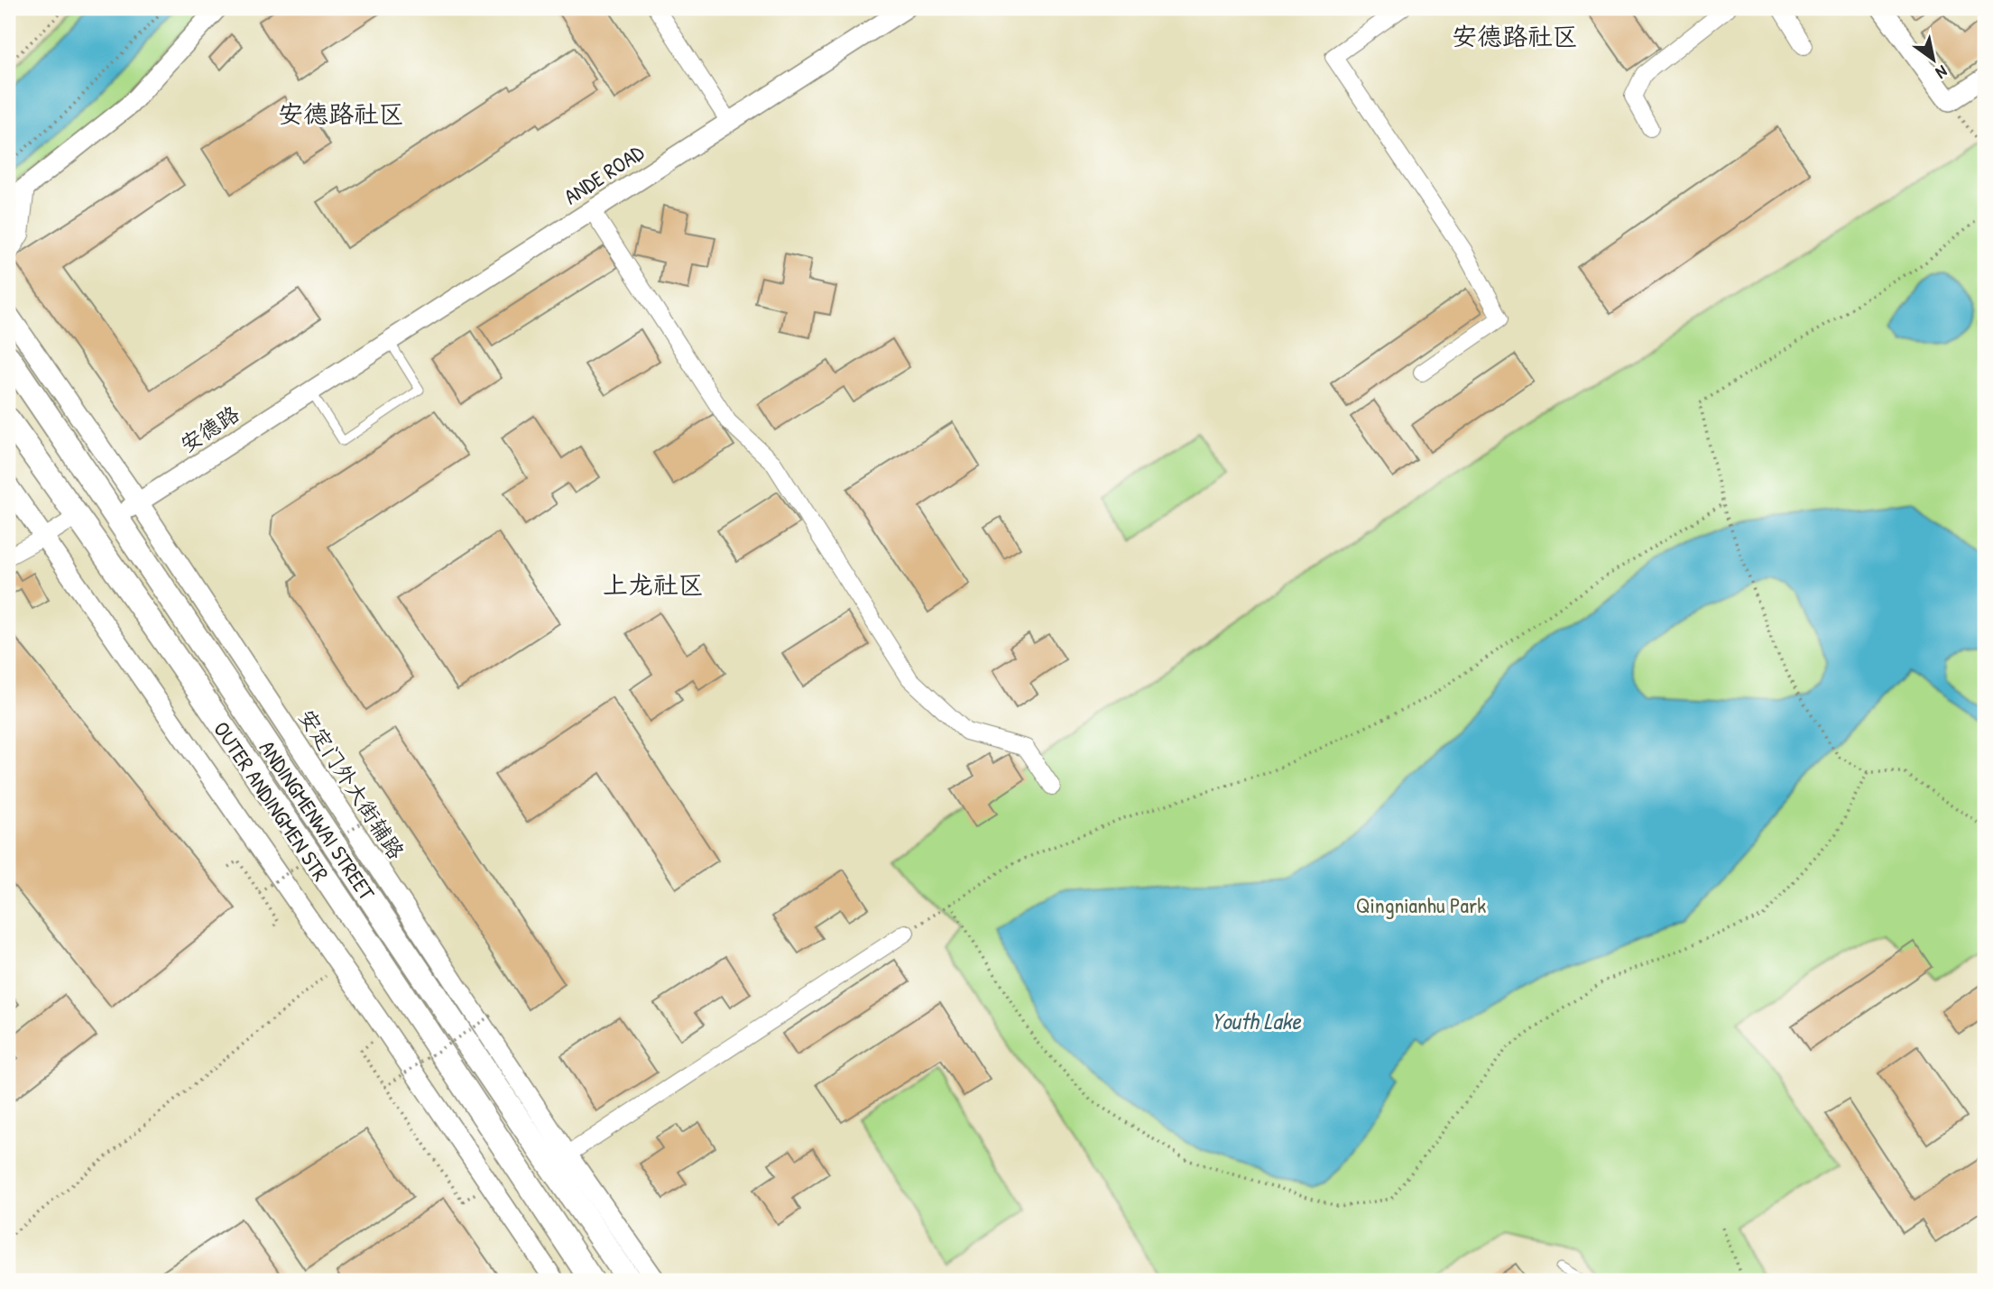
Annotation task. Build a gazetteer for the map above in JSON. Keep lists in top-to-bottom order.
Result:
{
  "streets": {
    "main road": ["OUTER ANDINGMEN STR", "ANDINGMENWAI STREET"],
    "street": ["ANDE ROAD", "安德路", "安定门外大街辅路"]
  },
  "crossings": [
    ["ANDE ROAD", "安德路"],
    ["安德路", "安定门外大街辅路"],
    ["安德路", "ANDINGMENWAI STREET"],
    ["安定门外大街辅路", "ANDINGMENWAI STREET"]
  ],
  "districts": ["安德路社区", "安德路社区", "上龙社区"],
  "water": ["Youth Lake"],
  "parks": ["Qingnianhu Park"],
  "north": "bottom right"
}
